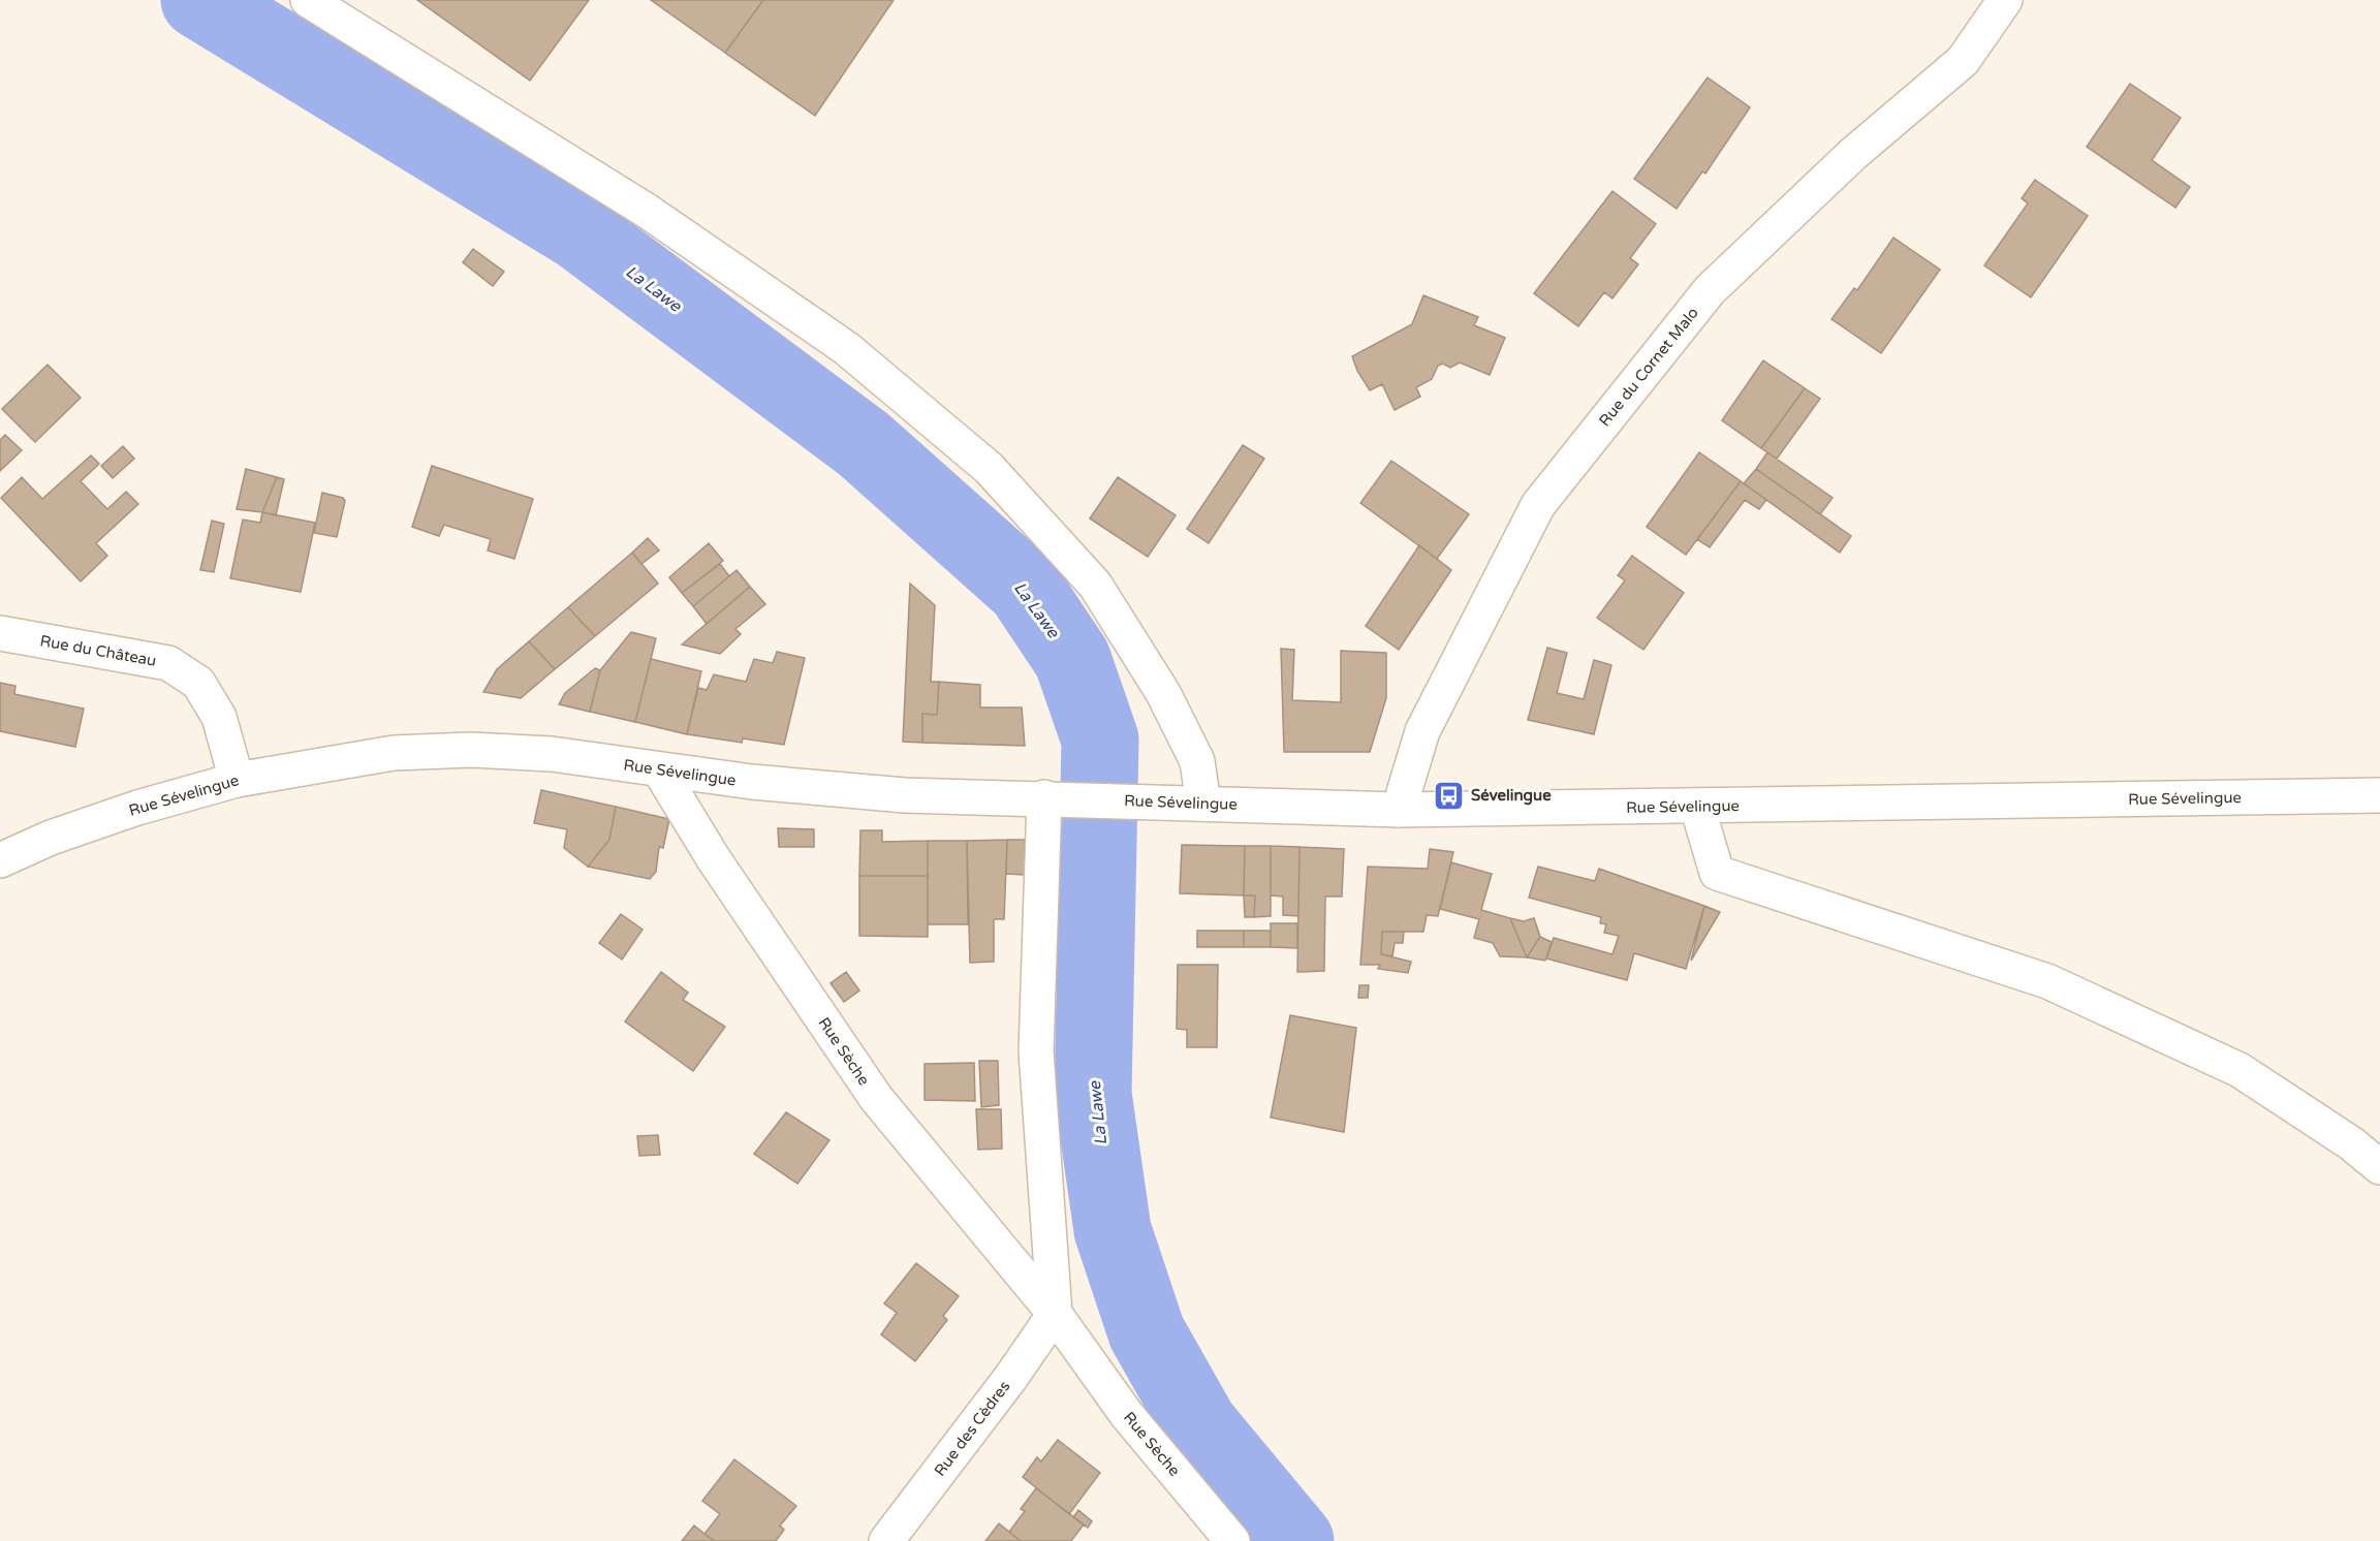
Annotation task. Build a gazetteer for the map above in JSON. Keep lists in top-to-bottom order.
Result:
{
  "streets": {
    "street": [
      "Rue du Cornet Malo",
      "Rue du Château",
      "Rue Sévelingue",
      "Rue Sèche",
      "Rue des Cèdres"
    ]
  },
  "crossings": [
    ["Rue du Cornet Malo", "Rue Sévelingue"],
    ["Rue du Château", "Rue Sévelingue"],
    ["Rue Sévelingue", "Rue Sèche"],
    ["Rue Sèche", "Rue des Cèdres"]
  ],
  "water": ["La Lawe"],
  "places": {
    "bus stop": ["Sévelingue"]
  }
}
